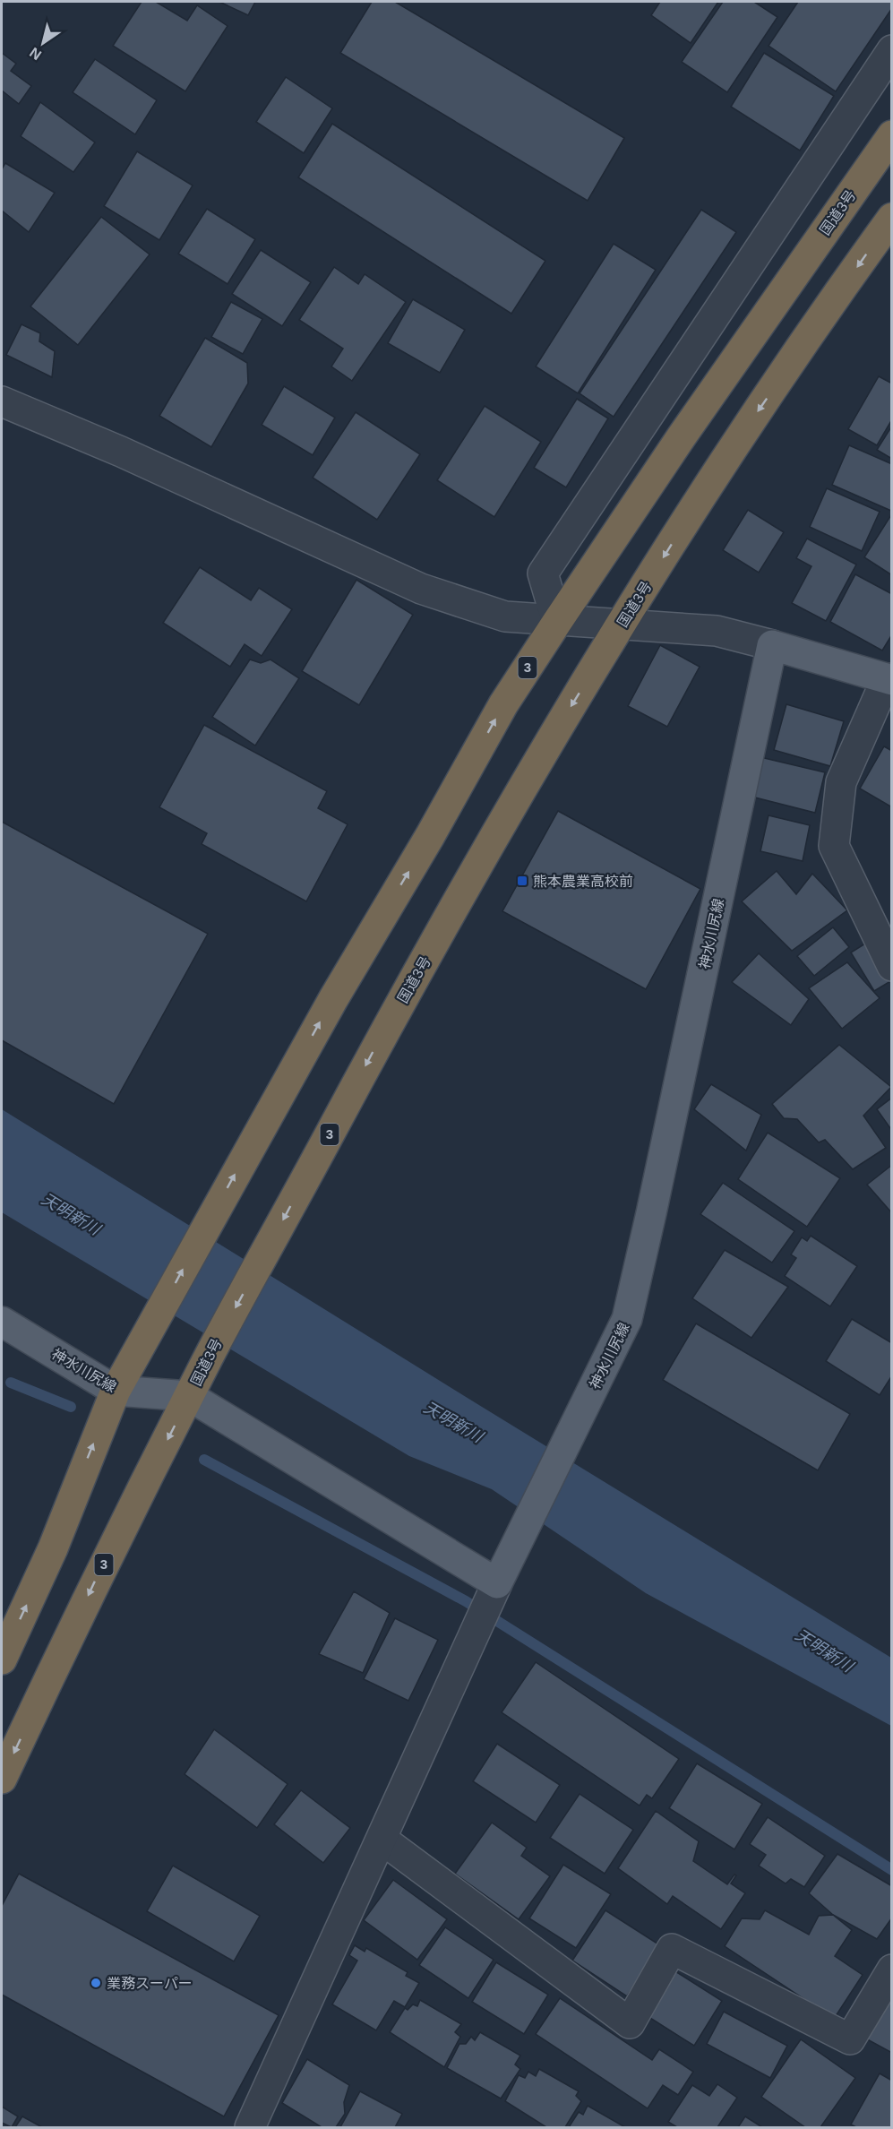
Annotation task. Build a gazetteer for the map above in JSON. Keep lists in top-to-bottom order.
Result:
{
  "streets": {
    "highway": ["国道3号", "3"],
    "main road": ["神水川尻線"]
  },
  "crossings": [
    ["国道3号", "神水川尻線"]
  ],
  "water": ["天明新川"],
  "places": {
    "transit": ["熊本農業高校前"],
    "other": ["業務スーパー"]
  },
  "north": "bottom left"
}
